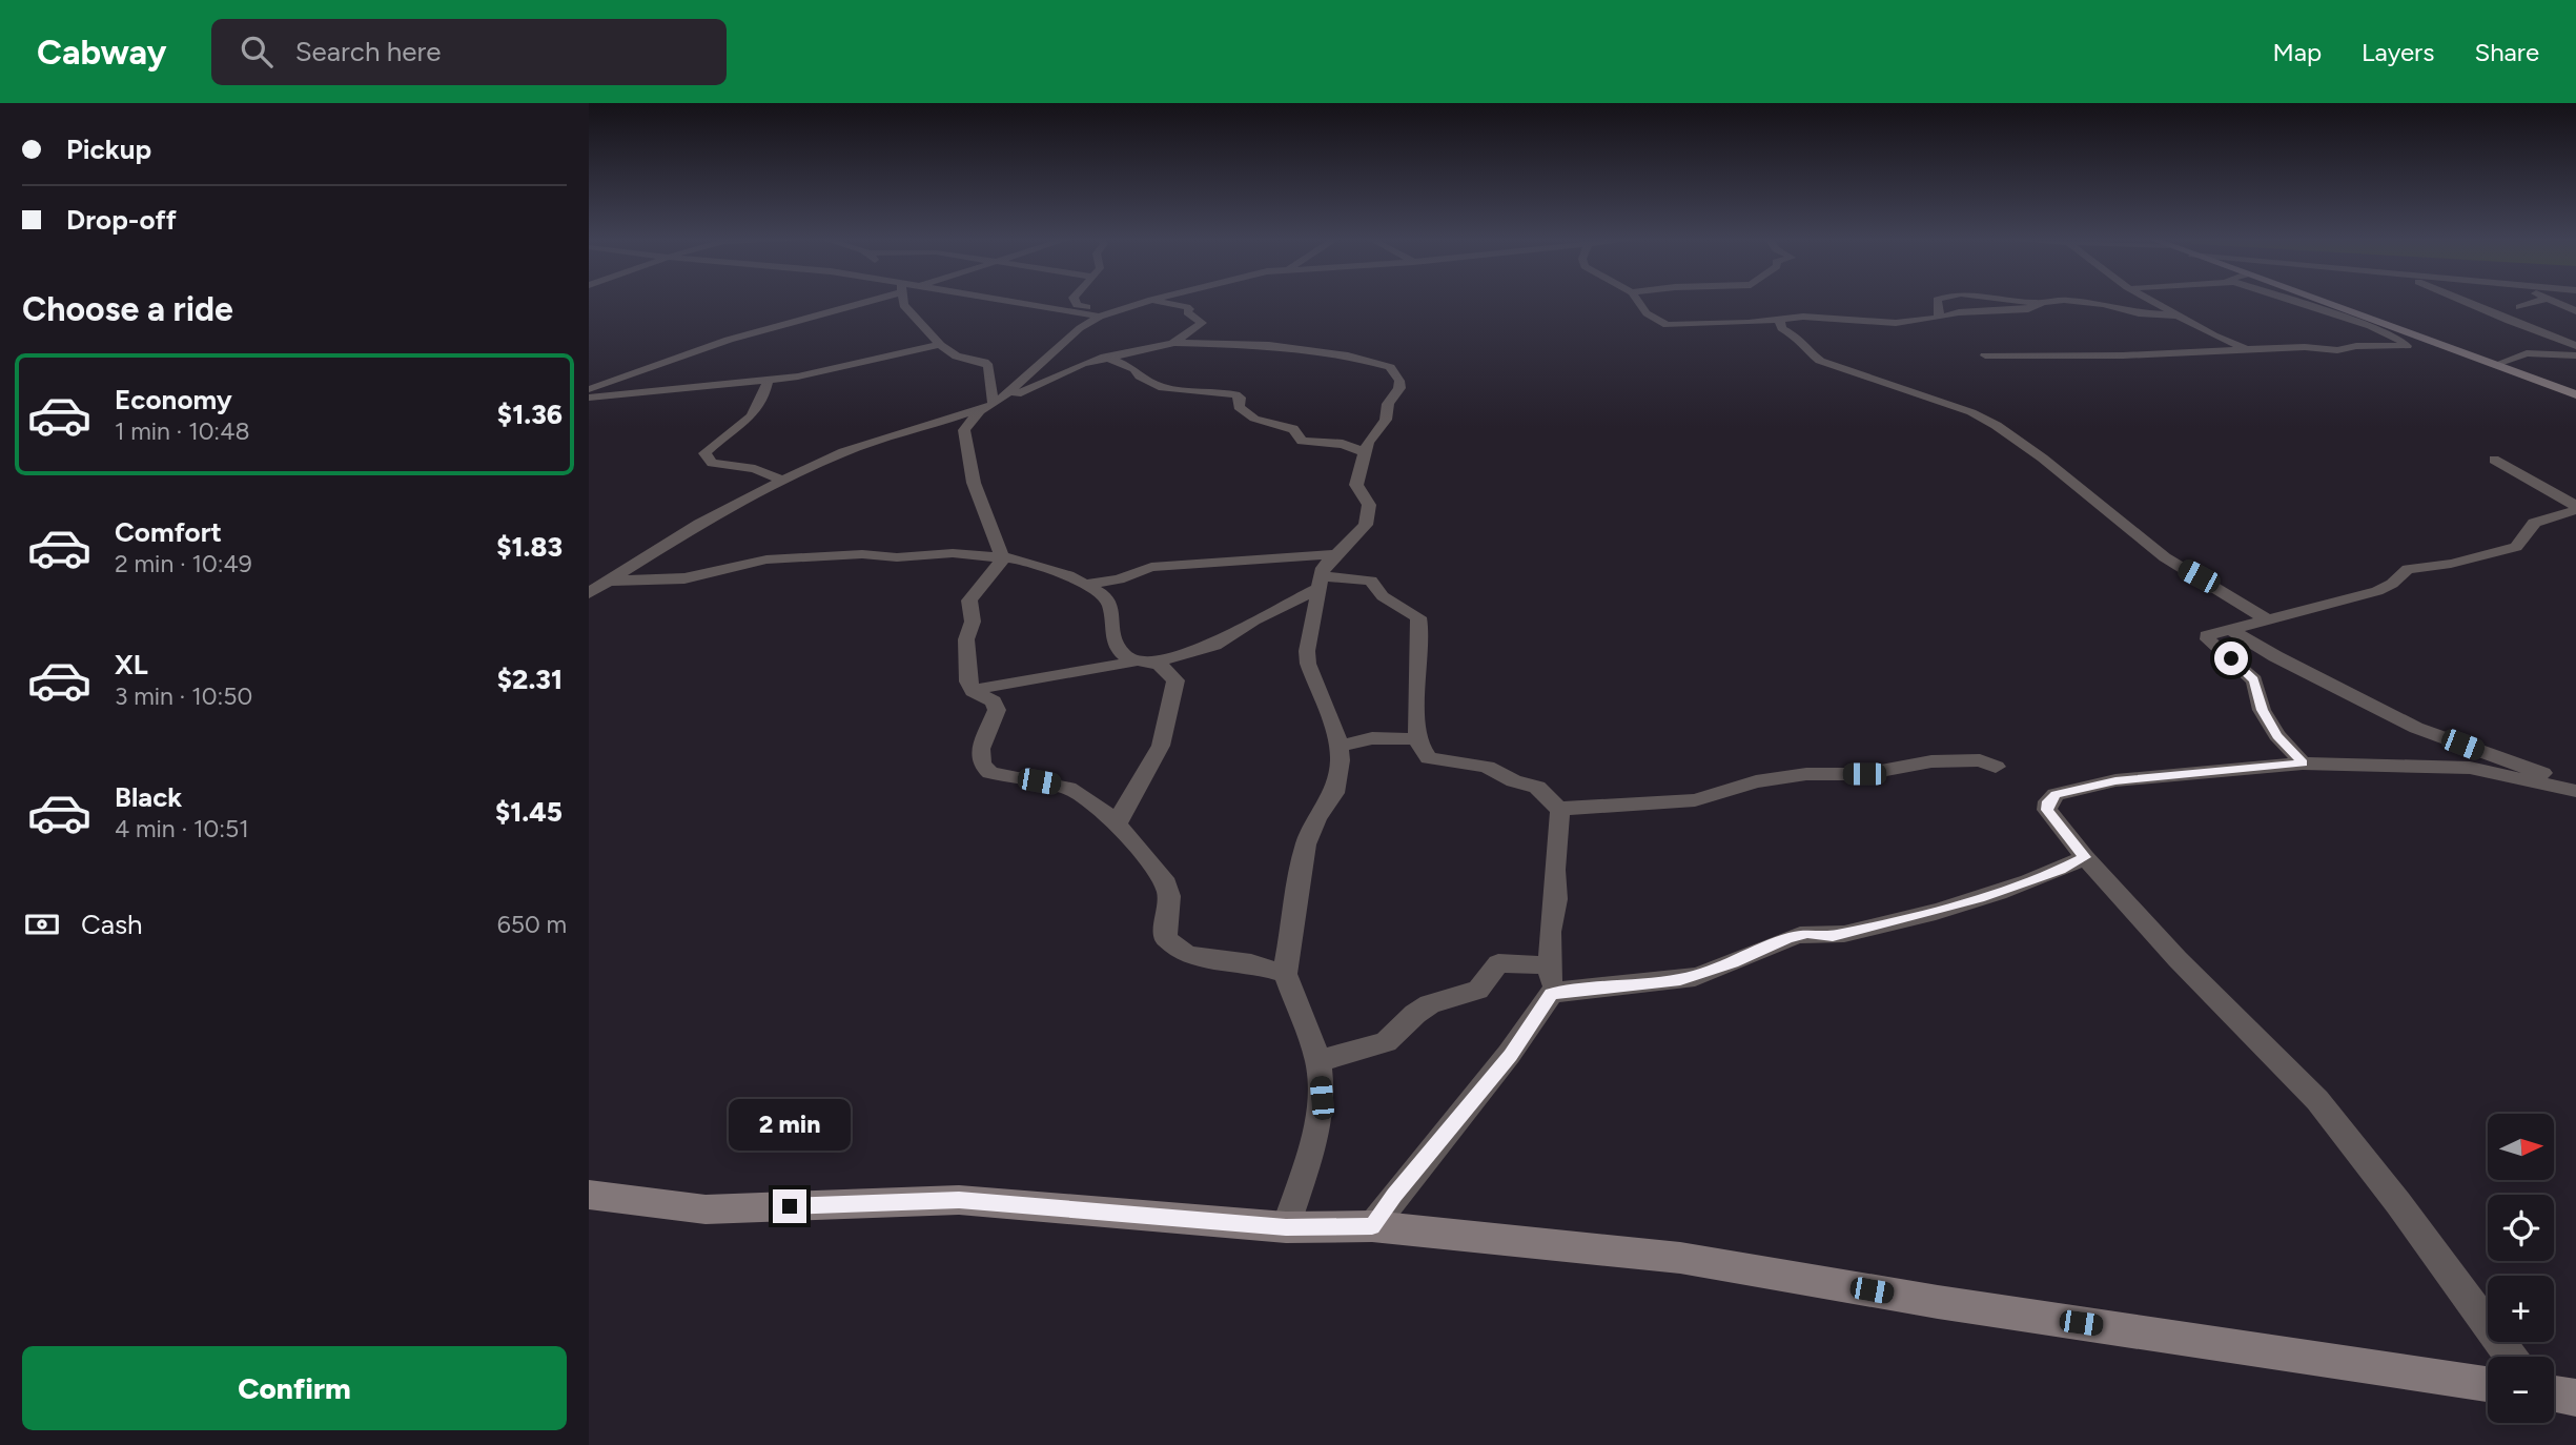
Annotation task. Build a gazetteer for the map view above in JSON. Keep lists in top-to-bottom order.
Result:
{
  "north": "right",
  "page": {
    "header": "Cabway",
    "search": "Search here",
    "nav": ["Map", "Layers", "Share"],
    "banner": ["Pickup", "Drop-off"],
    "heading": "Choose a ride",
    "list": [
      {
        "name": "Economy",
        "note": "1 min · 10:48",
        "value": "$1.36"
      },
      {
        "name": "Comfort",
        "note": "2 min · 10:49",
        "value": "$1.83"
      },
      {
        "name": "XL",
        "note": "3 min · 10:50",
        "value": "$2.31"
      },
      {
        "name": "Black",
        "note": "4 min · 10:51",
        "value": "$1.45"
      }
    ],
    "pay": ["Cash", "650 m"],
    "bubble": "2 min",
    "map_buttons": ["+", "−"],
    "buttons": "Confirm"
  }
}
